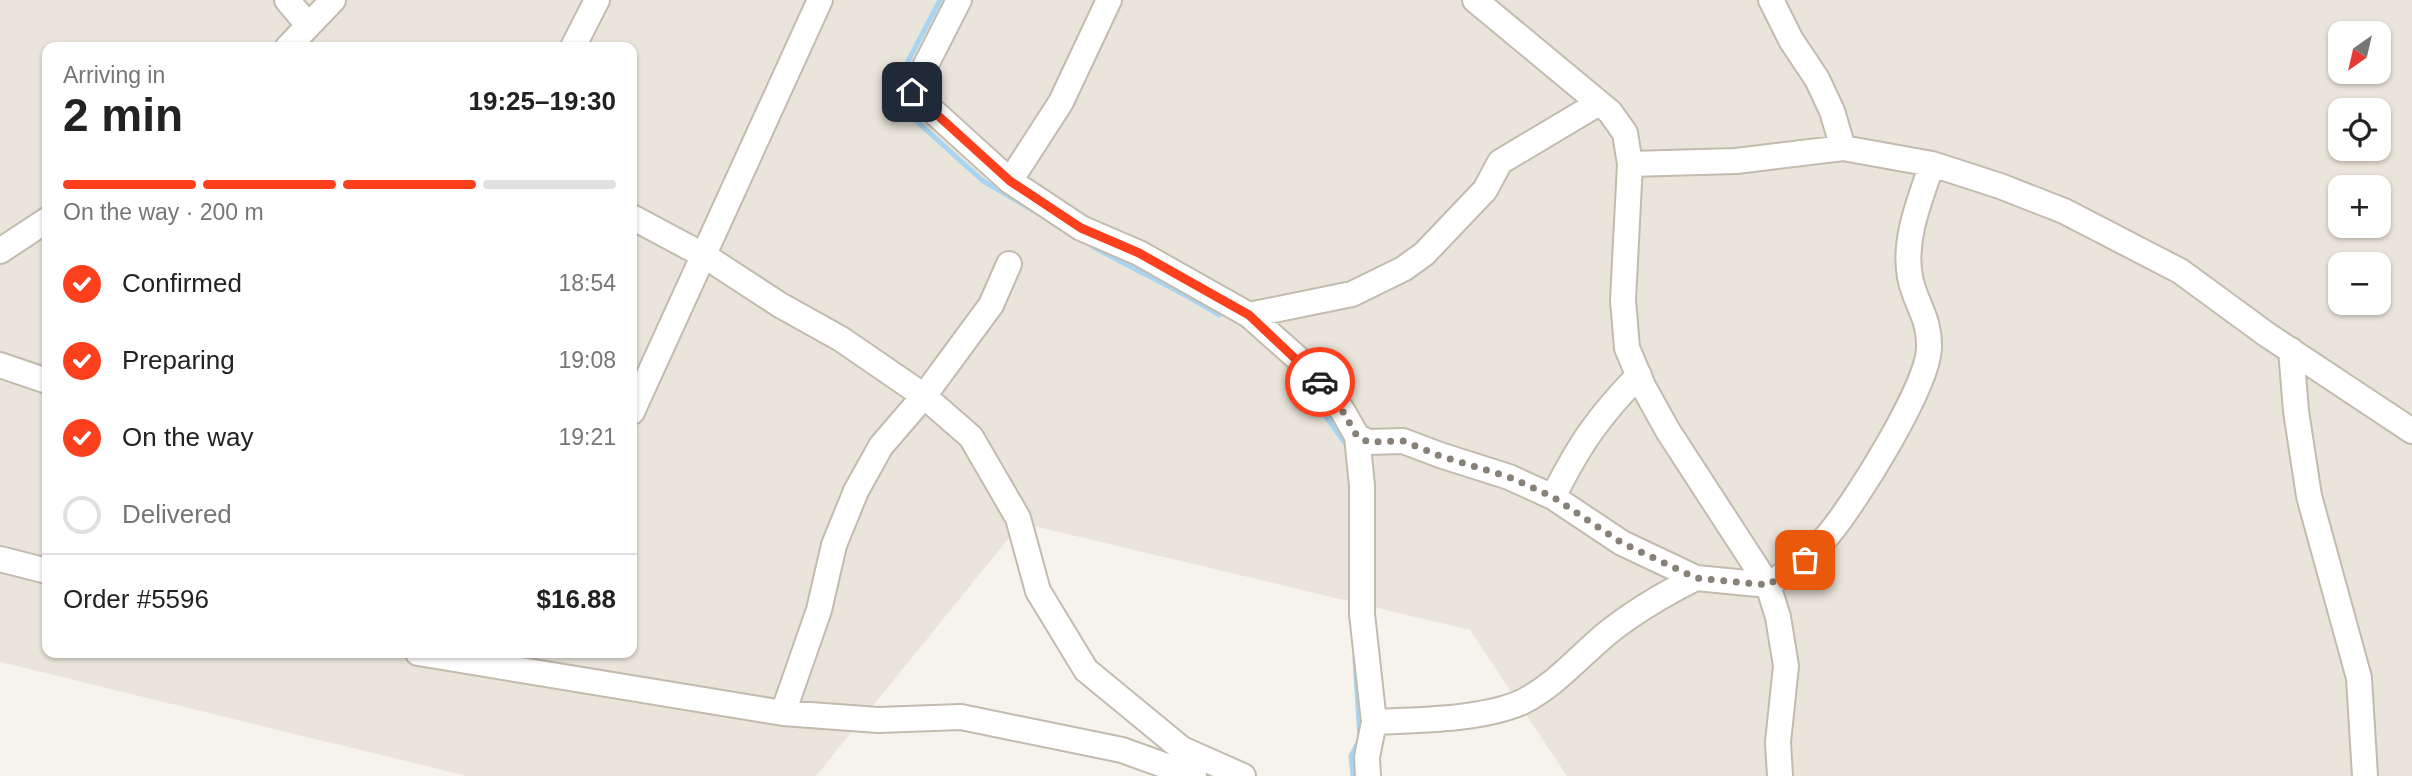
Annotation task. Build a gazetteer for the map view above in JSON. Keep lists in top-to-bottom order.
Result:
{
  "north": "bottom left",
  "page": {
    "map_buttons": ["+", "−"],
    "heading": ["2 min", "Arriving in", "19:25–19:30"],
    "panel": ["Order #5596", "$16.88"],
    "bar": "On the way · 200 m",
    "list": [
      ["Confirmed", "18:54"],
      ["Preparing", "19:08"],
      ["On the way", "19:21"],
      "Delivered"
    ]
  }
}
